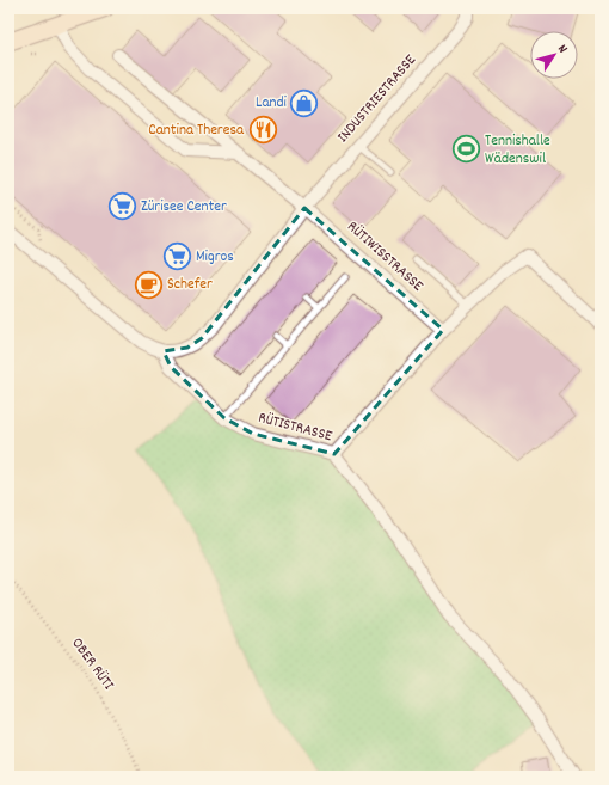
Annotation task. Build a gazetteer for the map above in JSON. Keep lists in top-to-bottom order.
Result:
{
  "streets": {
    "street": ["INDUSTRIESTRASSE", "RÜTIWISSTRASSE", "RÜTISTRASSE"],
    "path": ["OBER RÜTI"]
  },
  "crossings": [
    ["INDUSTRIESTRASSE", "RÜTIWISSTRASSE"],
    ["INDUSTRIESTRASSE", "RÜTISTRASSE"]
  ],
  "places": {
    "shop": ["Landi"],
    "restaurant": ["Cantina Theresa"],
    "sports": ["Tennishalle Wädenswil"],
    "supermarket": ["Zürisee Center", "Migros"],
    "cafe": ["Schefer"]
  },
  "north": "top right"
}
